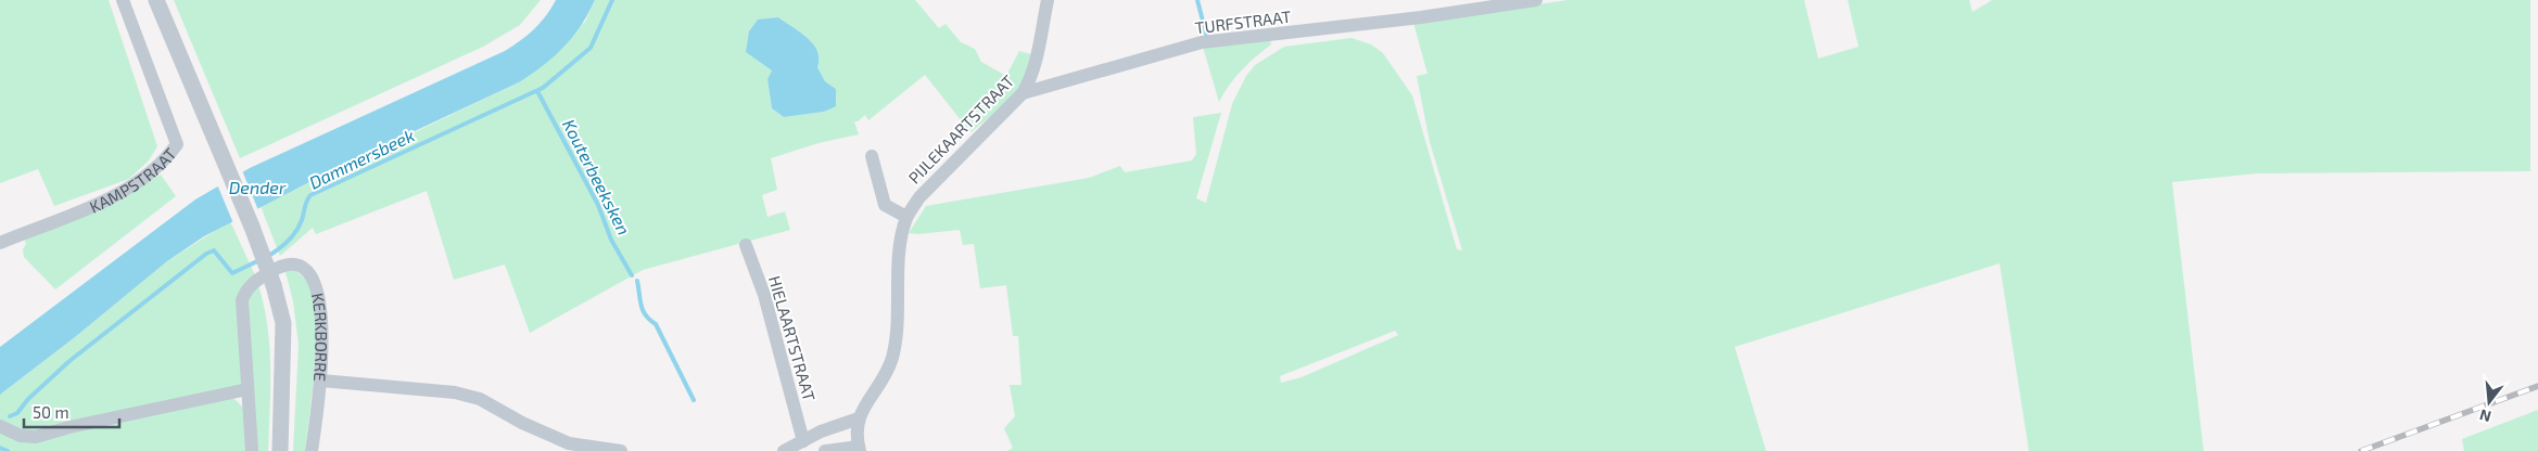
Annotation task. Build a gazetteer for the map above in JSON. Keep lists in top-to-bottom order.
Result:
{
  "streets": {
    "street": [
      "TURFSTRAAT",
      "PIJLEKAARTSTRAAT",
      "KAMPSTRAAT",
      "KERKBORRE",
      "HIELAARTSTRAAT"
    ]
  },
  "crossings": [
    ["TURFSTRAAT", "PIJLEKAARTSTRAAT"]
  ],
  "water": ["Dammersbeek", "Kouterbeeksken", "Dender"],
  "scale_bar": "50 m",
  "north": "bottom"
}
